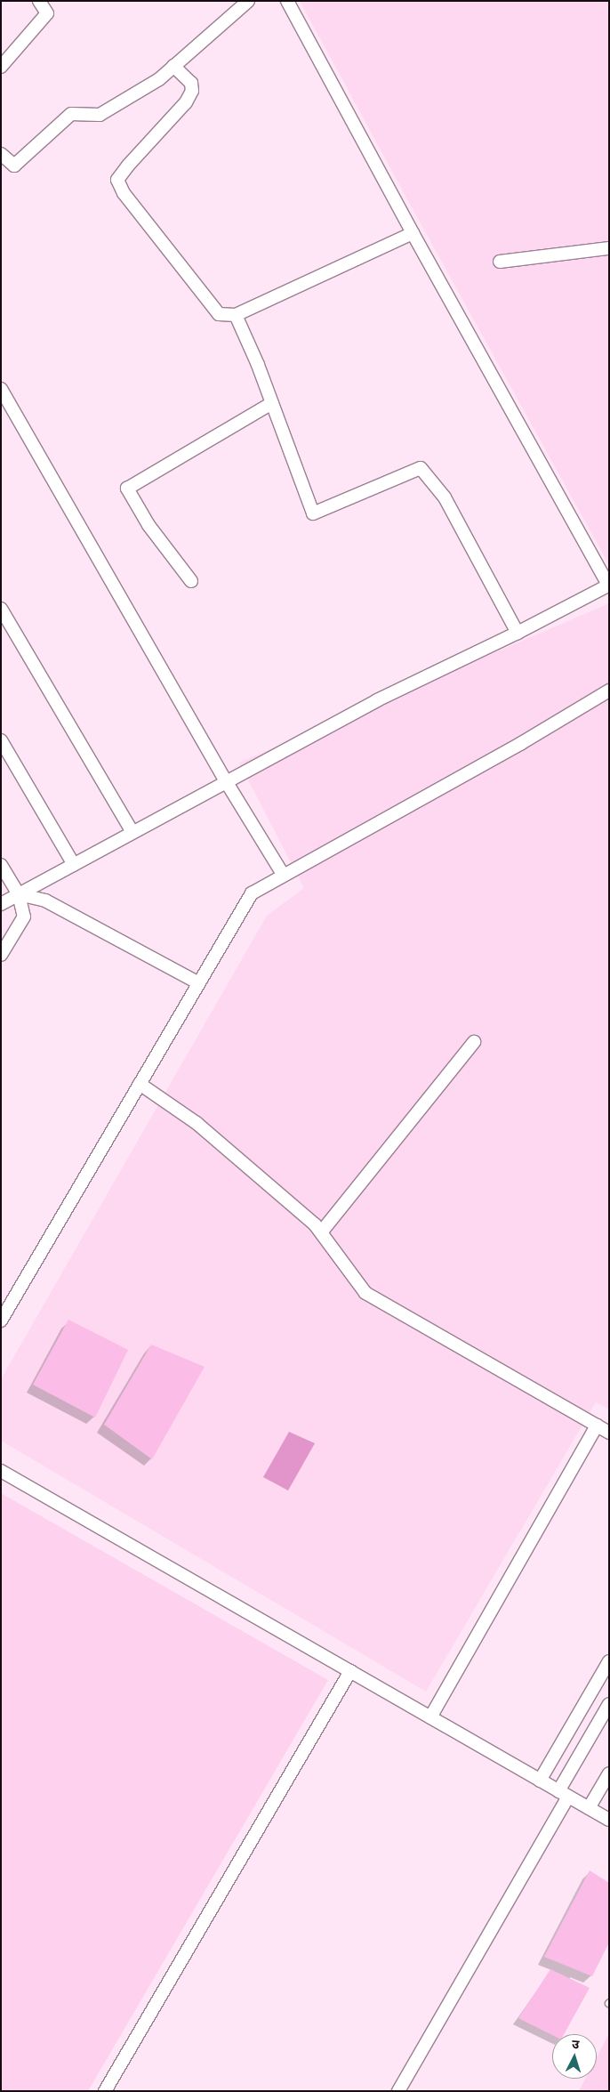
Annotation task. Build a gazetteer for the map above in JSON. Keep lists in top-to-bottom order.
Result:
{
  "north": "top"
}
